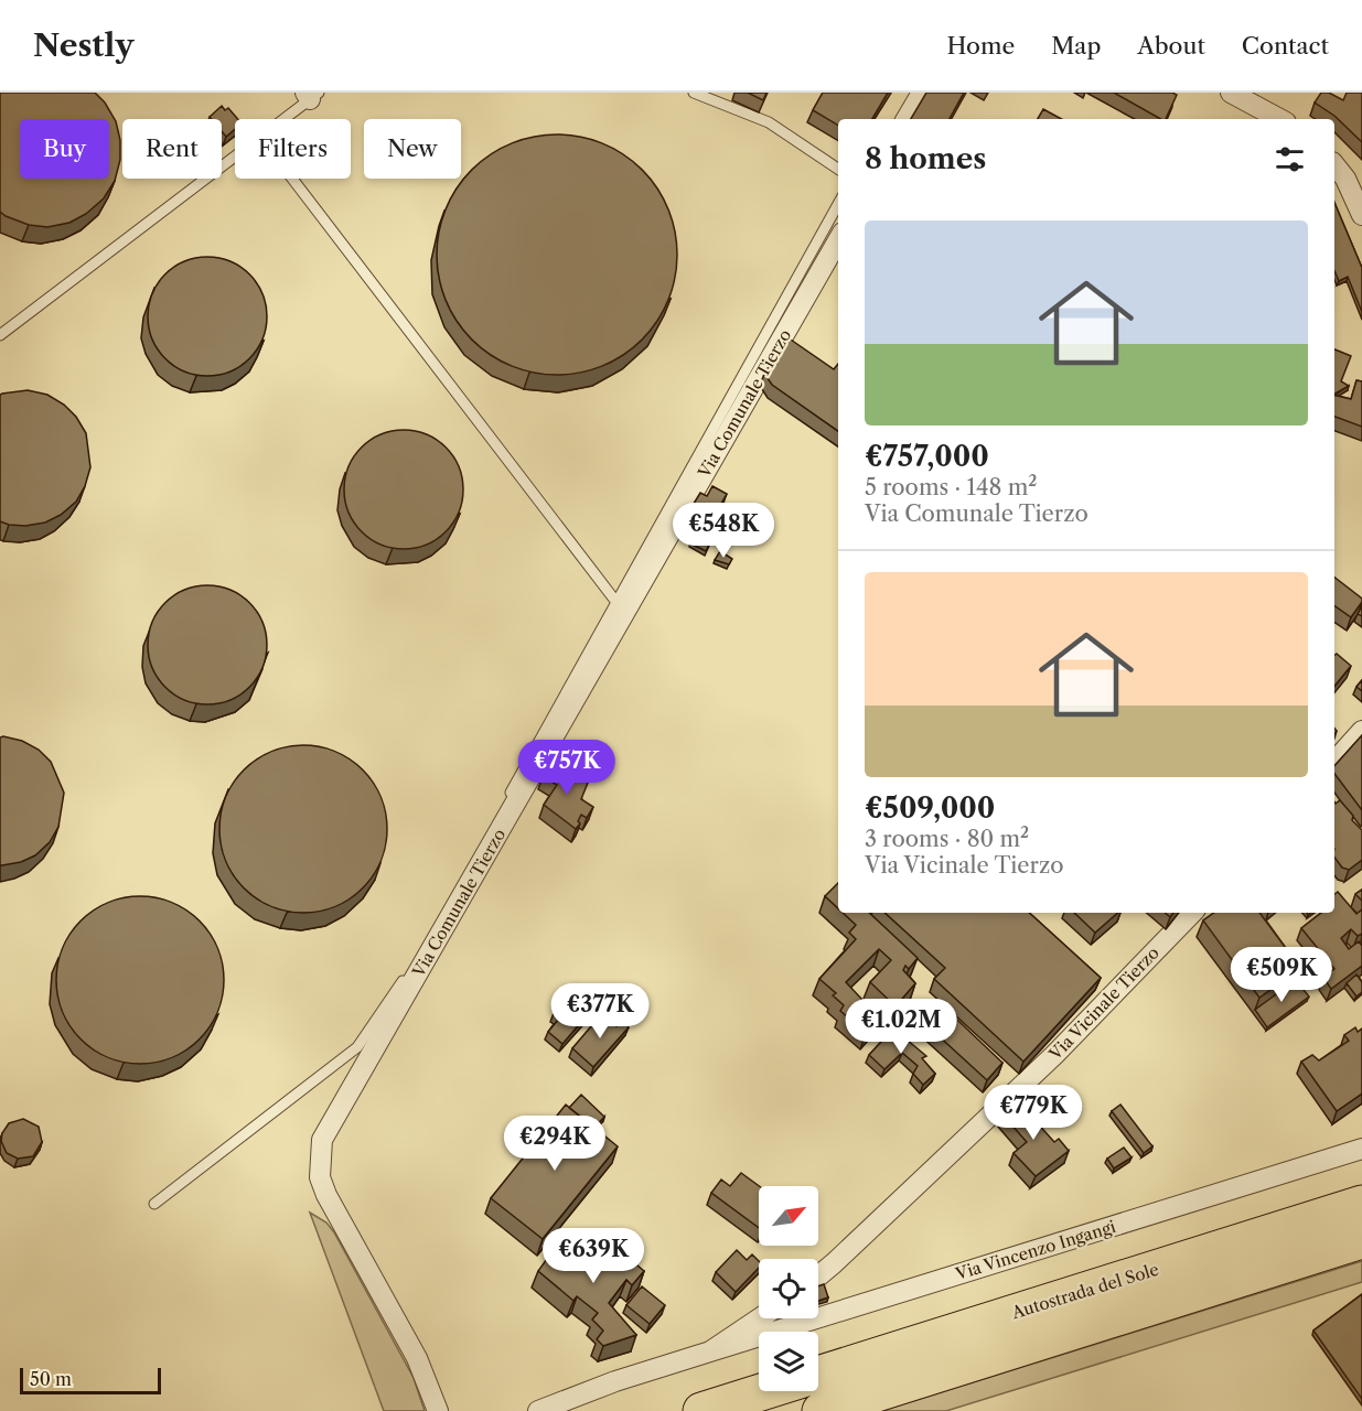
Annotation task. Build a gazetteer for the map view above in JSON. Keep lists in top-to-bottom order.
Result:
{
  "streets": {
    "highway": ["Autostrada del Sole"],
    "street": ["Via Comunale Tierzo", "Via Vicinale Tierzo", "Via Vincenzo Ingangi"]
  },
  "scale_bar": "50 m",
  "north": "top right",
  "page": {
    "header": "Nestly",
    "nav": [
      "Home",
      "Map",
      "About",
      "Contact"
    ],
    "chip": [
      "Buy",
      "Rent",
      "Filters",
      "New"
    ],
    "heading": "8 homes",
    "list": [
      {
        "name": "€757,000",
        "note": "5 rooms · 148 m² · Via Comunale Tierzo"
      },
      {
        "name": "€509,000",
        "note": "3 rooms · 80 m² · Via Vicinale Tierzo"
      }
    ],
    "price": [
      "€548K",
      "€757K",
      "€509K",
      "€377K",
      "€1.02M",
      "€779K",
      "€294K",
      "€639K"
    ],
    "scale": "50 m"
  }
}
